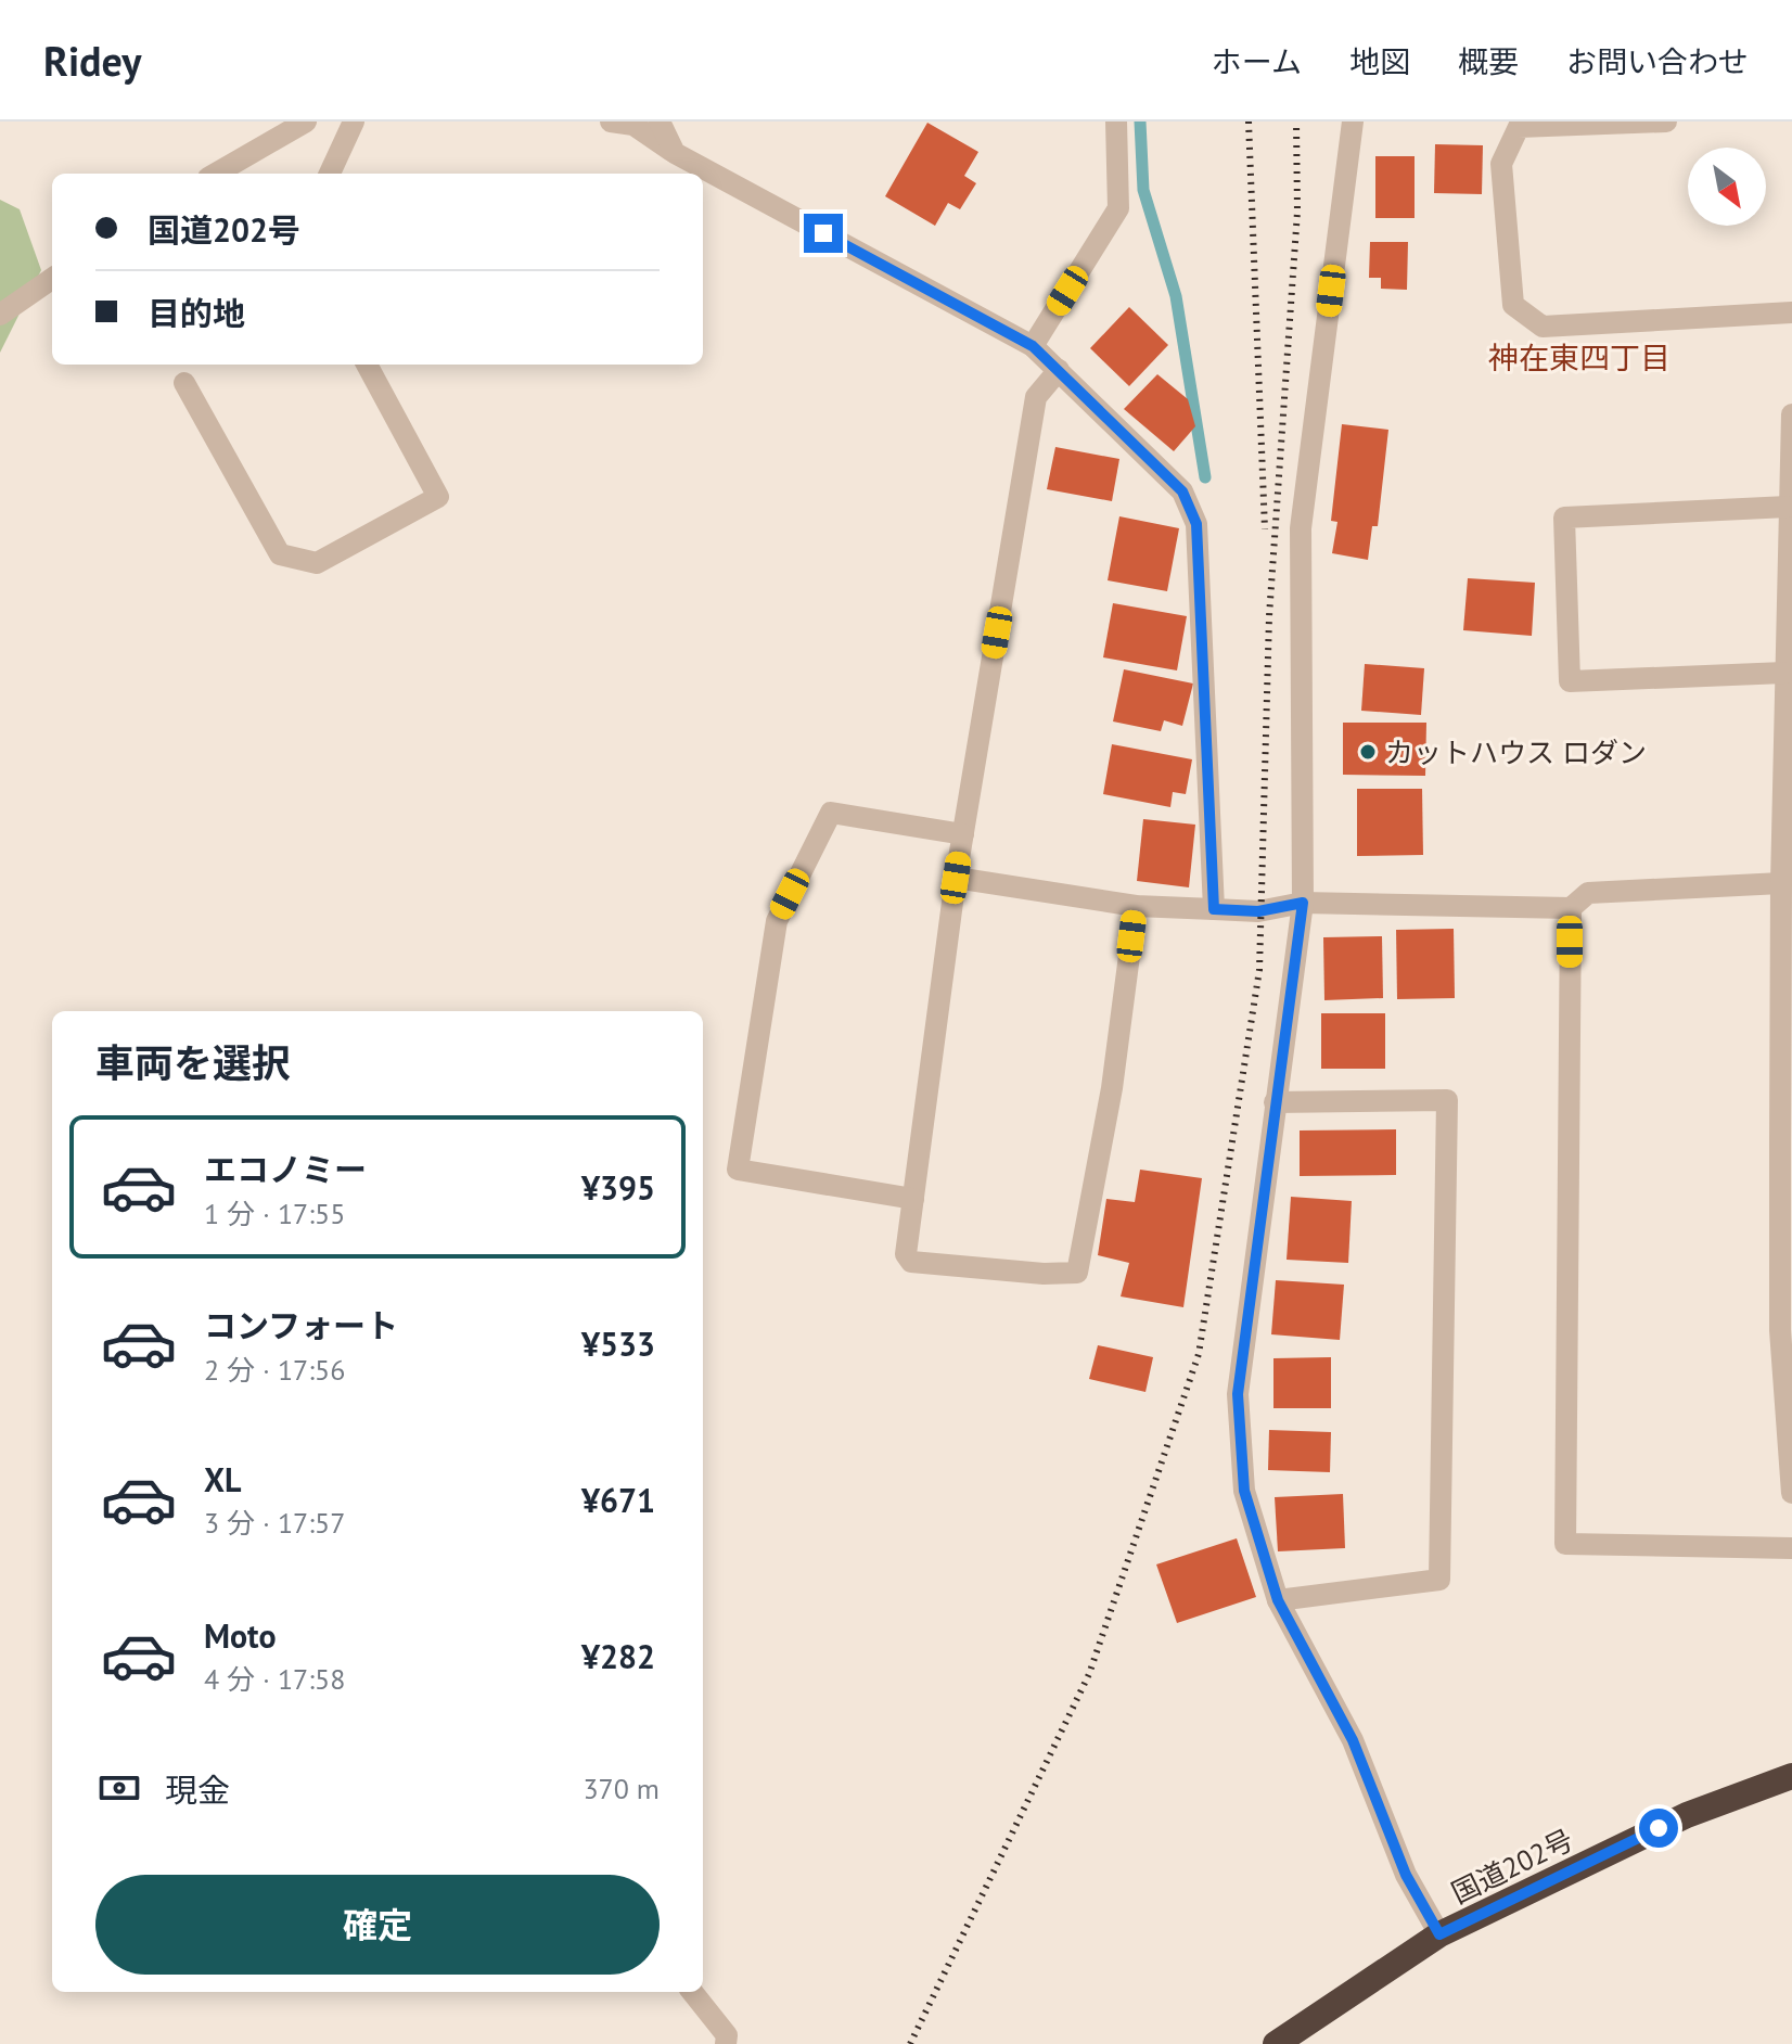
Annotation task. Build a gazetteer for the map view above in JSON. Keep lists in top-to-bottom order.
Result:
{
  "streets": {
    "highway": ["国道202号"]
  },
  "districts": ["神在東四丁目"],
  "places": ["カットハウス ロダン"],
  "north": "bottom right",
  "page": {
    "header": "Ridey",
    "nav": [
      "ホーム",
      "地図",
      "概要",
      "お問い合わせ"
    ],
    "banner": ["国道202号", "目的地"],
    "heading": "車両を選択",
    "list": [
      {
        "name": "エコノミー",
        "note": "1 分 · 17:55",
        "value": "¥395"
      },
      {
        "name": "コンフォート",
        "note": "2 分 · 17:56",
        "value": "¥533"
      },
      {
        "name": "XL",
        "note": "3 分 · 17:57",
        "value": "¥671"
      },
      {
        "name": "Moto",
        "note": "4 分 · 17:58",
        "value": "¥282"
      }
    ],
    "pay": ["現金", "370 m"],
    "buttons": "確定"
  }
}
